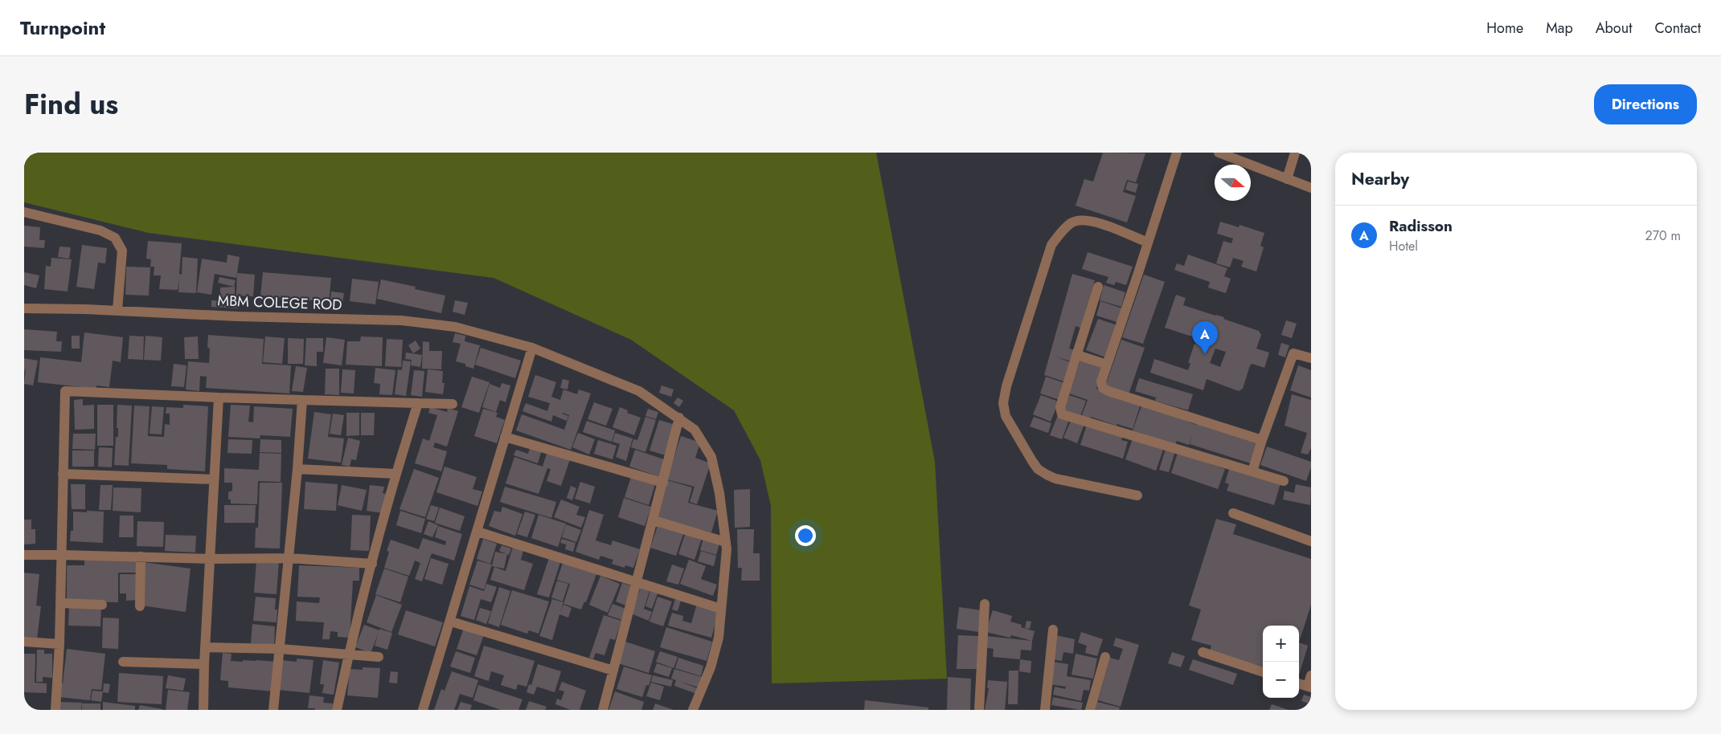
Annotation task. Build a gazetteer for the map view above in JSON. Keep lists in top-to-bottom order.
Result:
{
  "streets": {
    "street": ["MBM COLEGE ROD"]
  },
  "north": "right",
  "page": {
    "header": "Turnpoint",
    "nav": [
      "Home",
      "Map",
      "About",
      "Contact"
    ],
    "title": "Find us",
    "buttons": "Directions",
    "heading": "Nearby",
    "list": [
      {
        "mark": "A",
        "name": "Radisson",
        "note": "Hotel",
        "value": "270 m"
      }
    ],
    "pins": "A",
    "map_buttons": ["+", "−"]
  }
}
